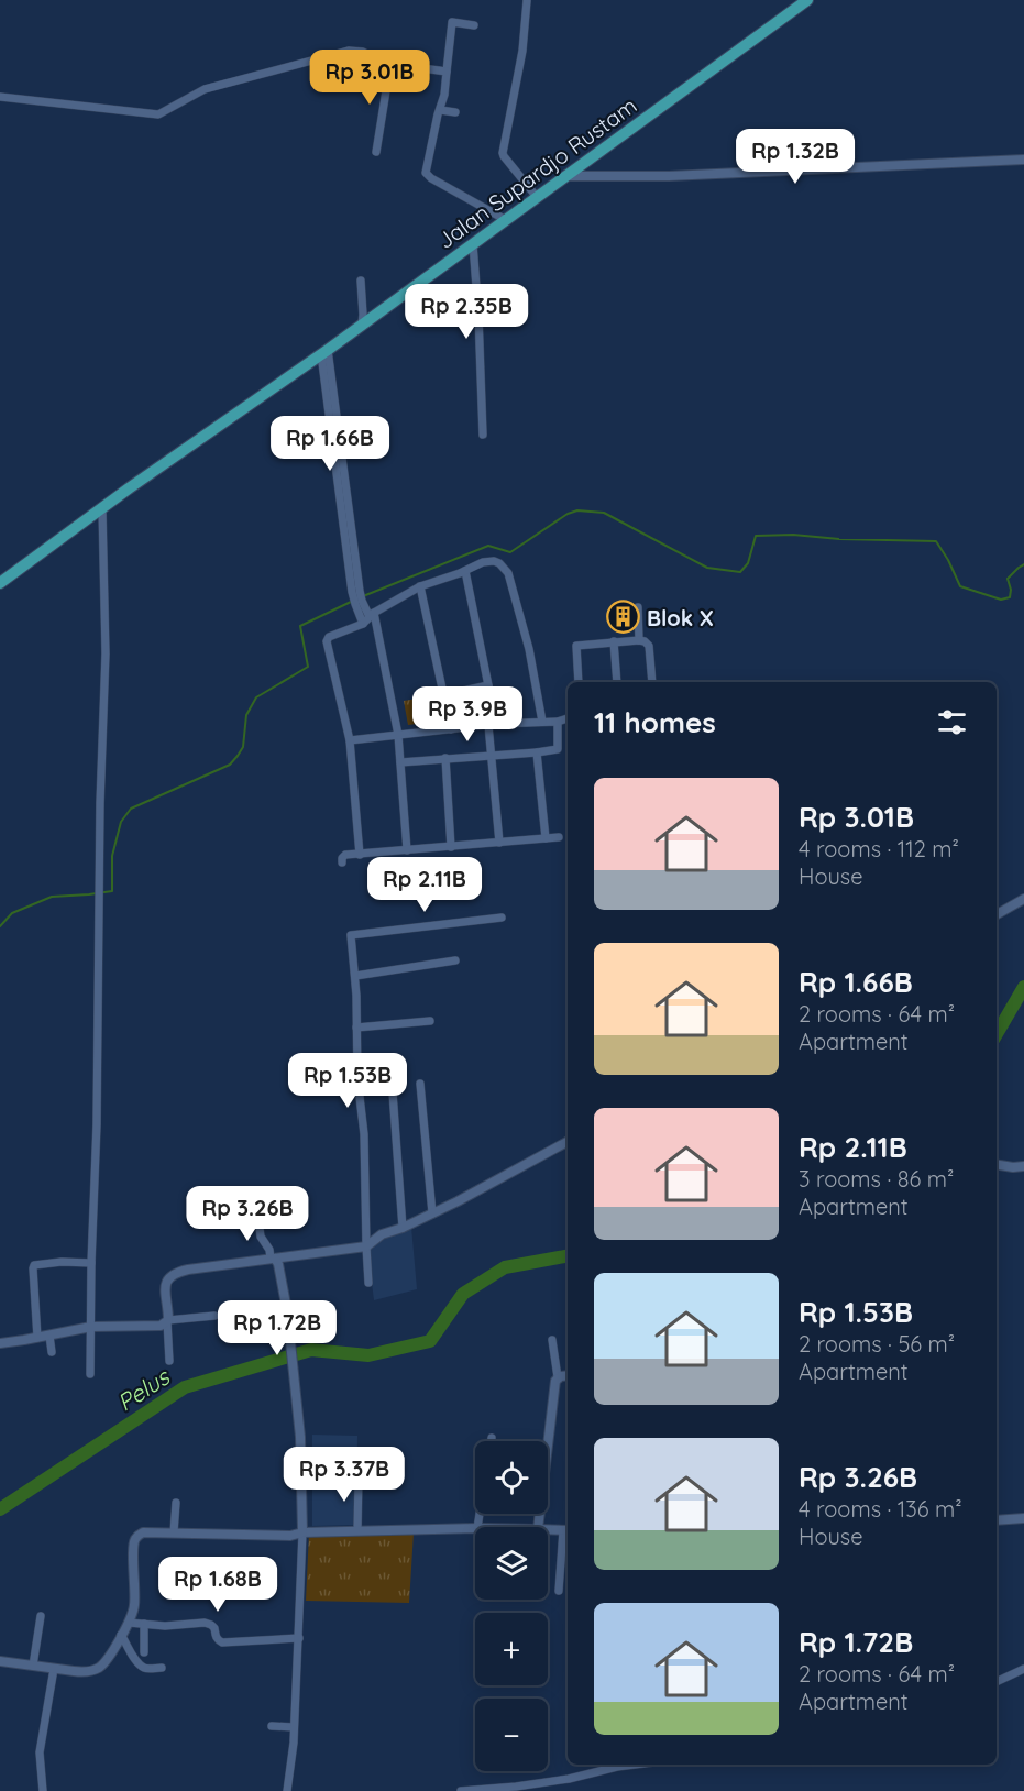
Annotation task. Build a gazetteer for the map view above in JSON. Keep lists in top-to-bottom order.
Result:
{
  "streets": {
    "highway": ["Jalan Supardjo Rustam"]
  },
  "water": ["Pelus"],
  "places": {
    "building": ["Blok X"]
  },
  "page": {
    "price": [
      "Rp 3.01B",
      "Rp 1.32B",
      "Rp 2.35B",
      "Rp 1.66B",
      "Rp 3.9B",
      "Rp 2.11B",
      "Rp 1.53B",
      "Rp 3.26B",
      "Rp 1.72B",
      "Rp 3.37B",
      "Rp 1.68B"
    ],
    "heading": "11 homes",
    "list": [
      {
        "name": "Rp 3.01B",
        "note": "4 rooms · 112 m² · House"
      },
      {
        "name": "Rp 1.66B",
        "note": "2 rooms · 64 m² · Apartment"
      },
      {
        "name": "Rp 2.11B",
        "note": "3 rooms · 86 m² · Apartment"
      },
      {
        "name": "Rp 1.53B",
        "note": "2 rooms · 56 m² · Apartment"
      },
      {
        "name": "Rp 3.26B",
        "note": "4 rooms · 136 m² · House"
      },
      {
        "name": "Rp 1.72B",
        "note": "2 rooms · 64 m² · Apartment"
      }
    ],
    "map_buttons": ["+", "−"]
  }
}
